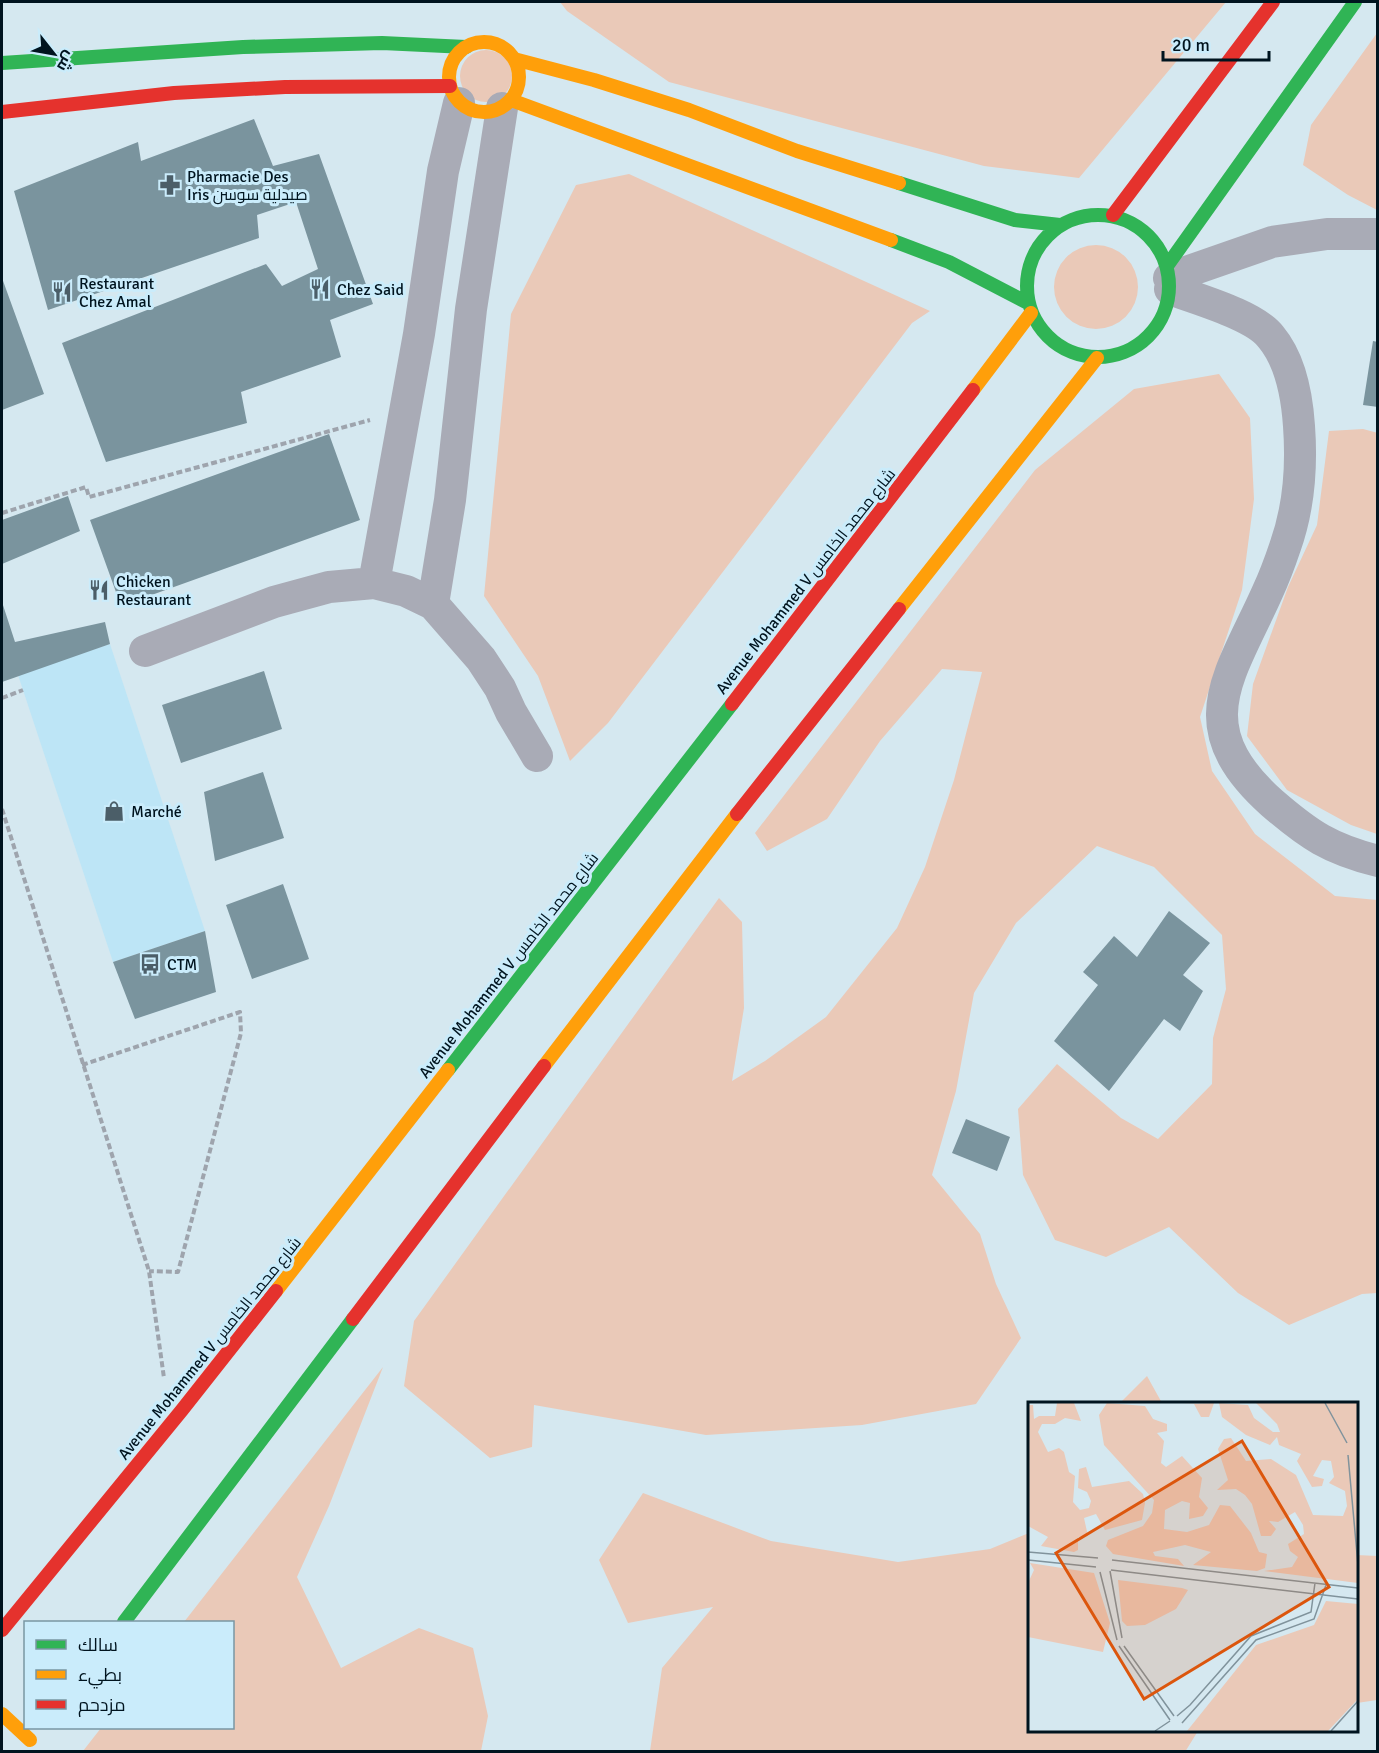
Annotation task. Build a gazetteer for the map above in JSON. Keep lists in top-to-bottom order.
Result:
{
  "streets": {
    "main road": ["Avenue Mohammed V شارع محمد الخامس"]
  },
  "places": {
    "pharmacy": ["Pharmacie Des Iris صيدلية سوسن"],
    "restaurant": ["Chez Said", "Restaurant Chez Amal", "Chicken Restaurant"],
    "shop": ["Marché"],
    "bus stop": ["CTM"]
  },
  "legend": ["سالك", "بطيء", "مزدحم"],
  "scale_bar": "20 m",
  "north": "bottom right"
}
